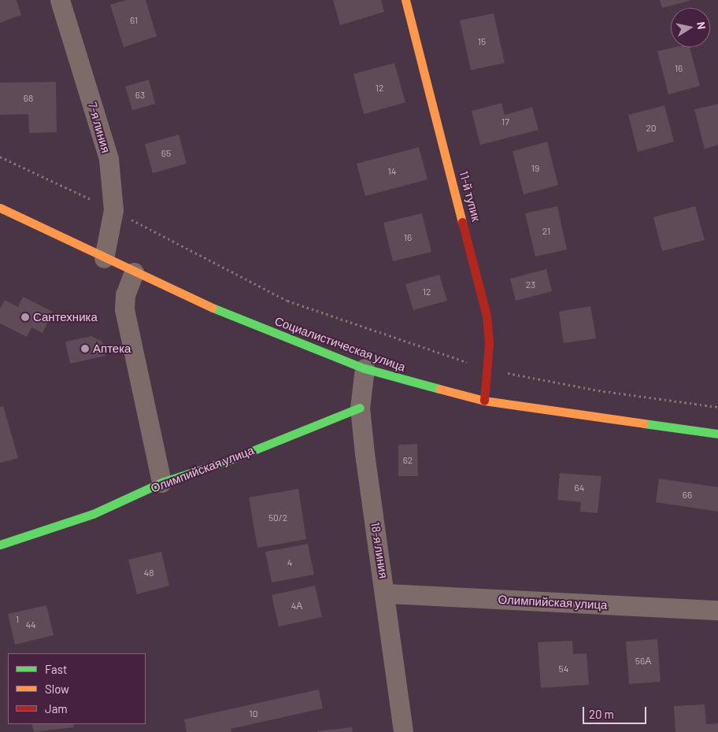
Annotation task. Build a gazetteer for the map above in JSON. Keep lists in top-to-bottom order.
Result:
{
  "streets": {
    "street": [
      "7-я линия",
      "11-й тупик",
      "Социалистическая улица",
      "Олимпийская улица",
      "18-я линия"
    ]
  },
  "crossings": [
    ["7-я линия", "Социалистическая улица"],
    ["11-й тупик", "Социалистическая улица"],
    ["Социалистическая улица", "18-я линия"],
    ["Олимпийская улица", "18-я линия"]
  ],
  "places": ["Сантехника", "Аптека"],
  "house_numbers": [
    "61",
    "15",
    "16",
    "12",
    "63",
    "68",
    "17",
    "20",
    "65",
    "19",
    "14",
    "21",
    "16",
    "23",
    "12",
    "62",
    "64",
    "66",
    "50/2",
    "4",
    "48",
    "4А",
    "1",
    "44",
    "56А",
    "54",
    "10"
  ],
  "legend": ["Fast", "Slow", "Jam"],
  "scale_bar": "20 m",
  "north": "right"
}
